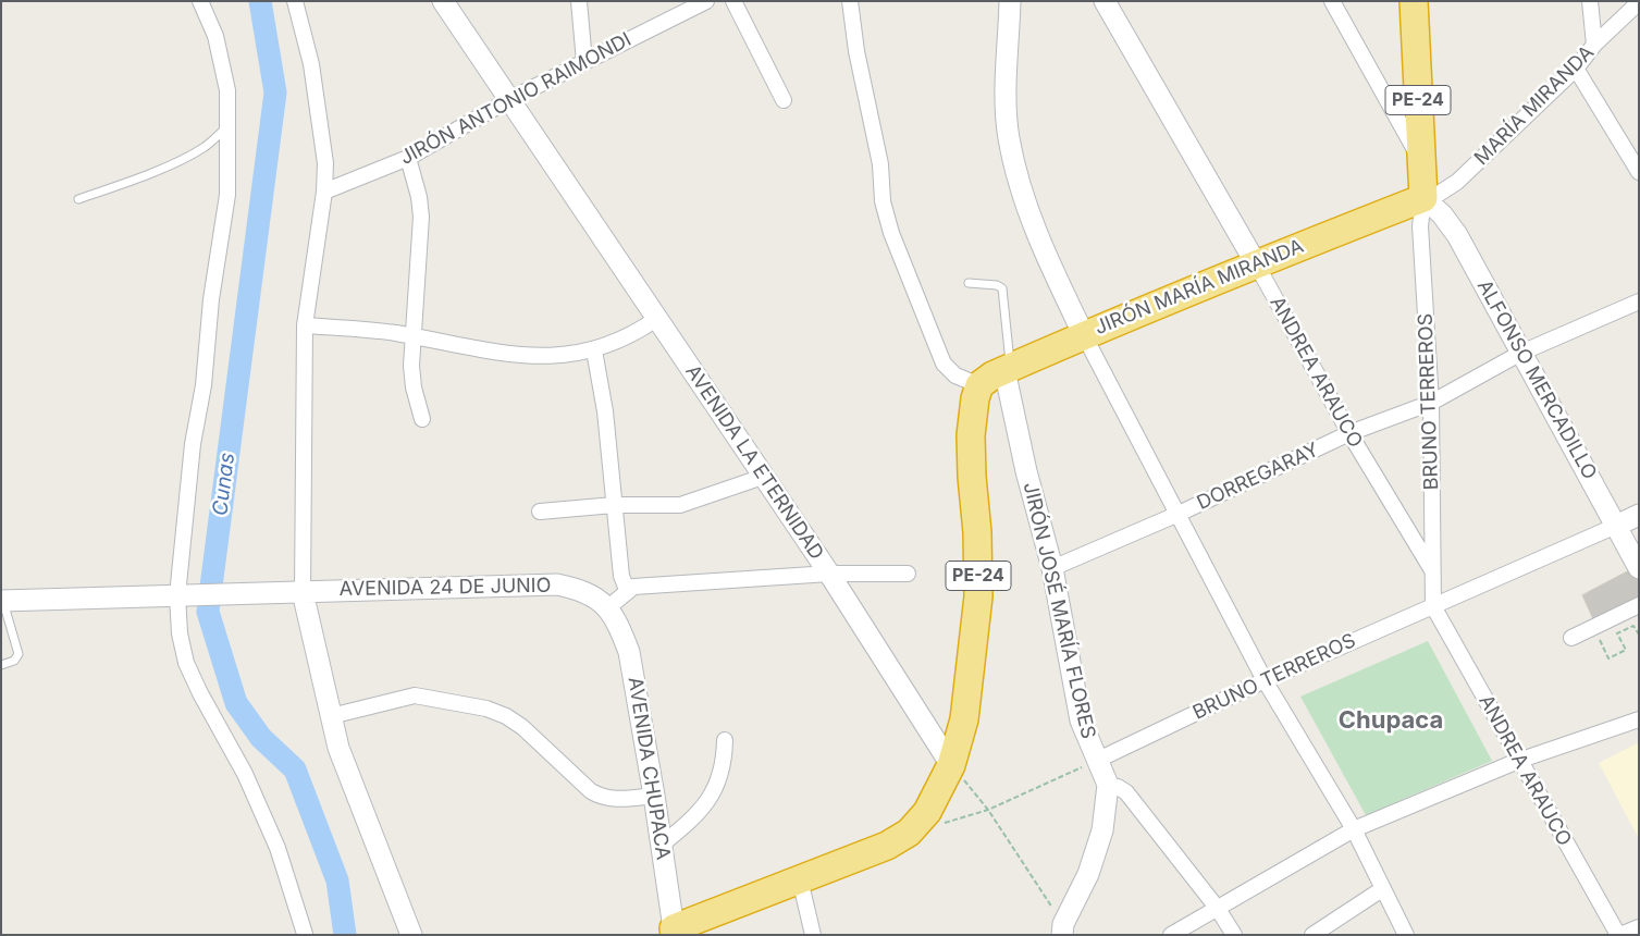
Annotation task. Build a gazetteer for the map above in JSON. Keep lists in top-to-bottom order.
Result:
{
  "streets": {
    "highway": ["PE-24", "JIRÓN MARÍA MIRANDA"],
    "street": [
      "JIRÓN ANTONIO RAIMONDI",
      "MARÍA MIRANDA",
      "ANDREA ARAUCO",
      "ALFONSO MERCADILLO",
      "BRUNO TERREROS",
      "AVENIDA LA ETERNIDAD",
      "DORREGARAY",
      "AVENIDA 24 DE JUNIO",
      "JIRÓN JOSÉ MARÍA FLORES",
      "AVENIDA CHUPACA"
    ]
  },
  "crossings": [
    ["JIRÓN ANTONIO RAIMONDI", "AVENIDA LA ETERNIDAD"],
    ["PE-24", "MARÍA MIRANDA"],
    ["PE-24", "JIRÓN MARÍA MIRANDA"],
    ["PE-24", "ALFONSO MERCADILLO"],
    ["PE-24", "BRUNO TERREROS"],
    ["PE-24", "AVENIDA LA ETERNIDAD"],
    ["PE-24", "AVENIDA CHUPACA"],
    ["MARÍA MIRANDA", "JIRÓN MARÍA MIRANDA"],
    ["MARÍA MIRANDA", "ALFONSO MERCADILLO"],
    ["MARÍA MIRANDA", "BRUNO TERREROS"],
    ["JIRÓN MARÍA MIRANDA", "ANDREA ARAUCO"],
    ["JIRÓN MARÍA MIRANDA", "ALFONSO MERCADILLO"],
    ["JIRÓN MARÍA MIRANDA", "BRUNO TERREROS"],
    ["JIRÓN MARÍA MIRANDA", "JIRÓN JOSÉ MARÍA FLORES"],
    ["ANDREA ARAUCO", "BRUNO TERREROS"],
    ["ANDREA ARAUCO", "DORREGARAY"],
    ["ALFONSO MERCADILLO", "BRUNO TERREROS"],
    ["ALFONSO MERCADILLO", "DORREGARAY"],
    ["BRUNO TERREROS", "DORREGARAY"],
    ["BRUNO TERREROS", "JIRÓN JOSÉ MARÍA FLORES"],
    ["DORREGARAY", "JIRÓN JOSÉ MARÍA FLORES"],
    ["AVENIDA 24 DE JUNIO", "AVENIDA CHUPACA"]
  ],
  "districts": ["Chupaca"],
  "water": ["Cunas"]
}
